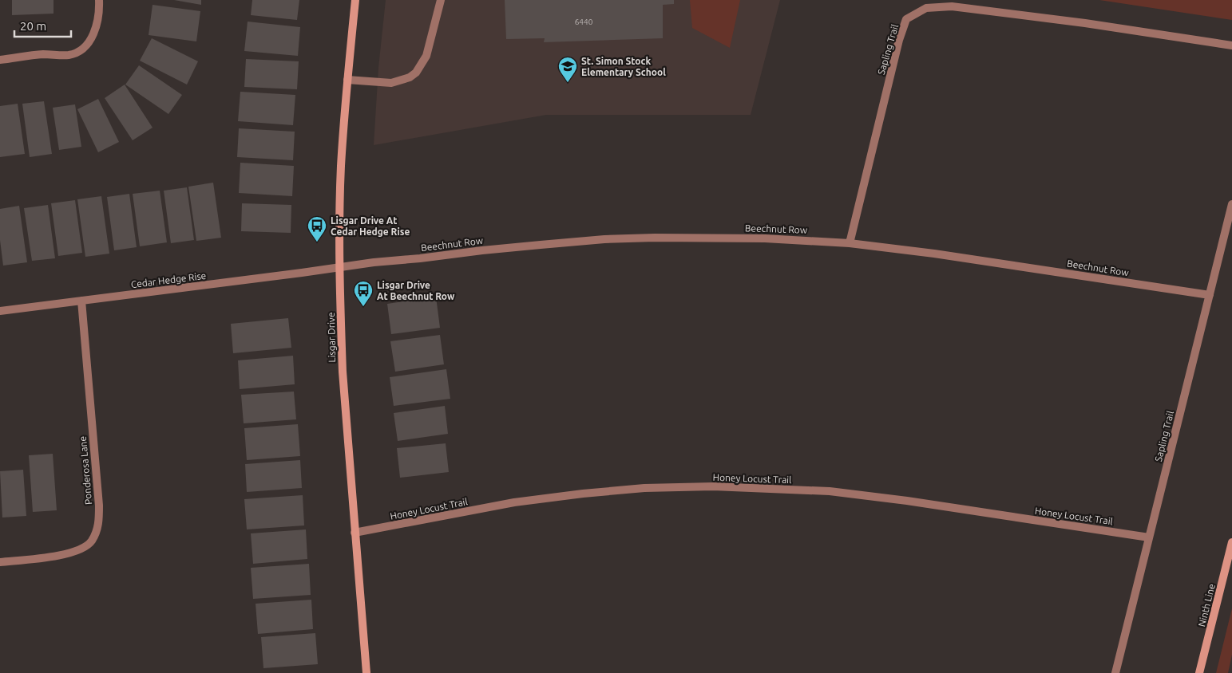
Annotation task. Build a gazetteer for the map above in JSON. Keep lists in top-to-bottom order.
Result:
{
  "streets": {
    "street": [
      "Sapling Trail",
      "Beechnut Row",
      "Cedar Hedge Rise",
      "Lisgar Drive",
      "Ponderosa Lane",
      "Honey Locust Trail",
      "Ninth Line"
    ]
  },
  "crossings": [
    ["Sapling Trail", "Beechnut Row"],
    ["Sapling Trail", "Honey Locust Trail"],
    ["Beechnut Row", "Cedar Hedge Rise"],
    ["Beechnut Row", "Lisgar Drive"],
    ["Cedar Hedge Rise", "Lisgar Drive"],
    ["Cedar Hedge Rise", "Ponderosa Lane"],
    ["Lisgar Drive", "Honey Locust Trail"]
  ],
  "places": {
    "school or university": ["St. Simon Stock Elementary School"],
    "bus stop": ["Lisgar Drive At Cedar Hedge Rise", "Lisgar Drive At Beechnut Row"]
  },
  "house_numbers": ["6440"],
  "scale_bar": "20 m"
}
